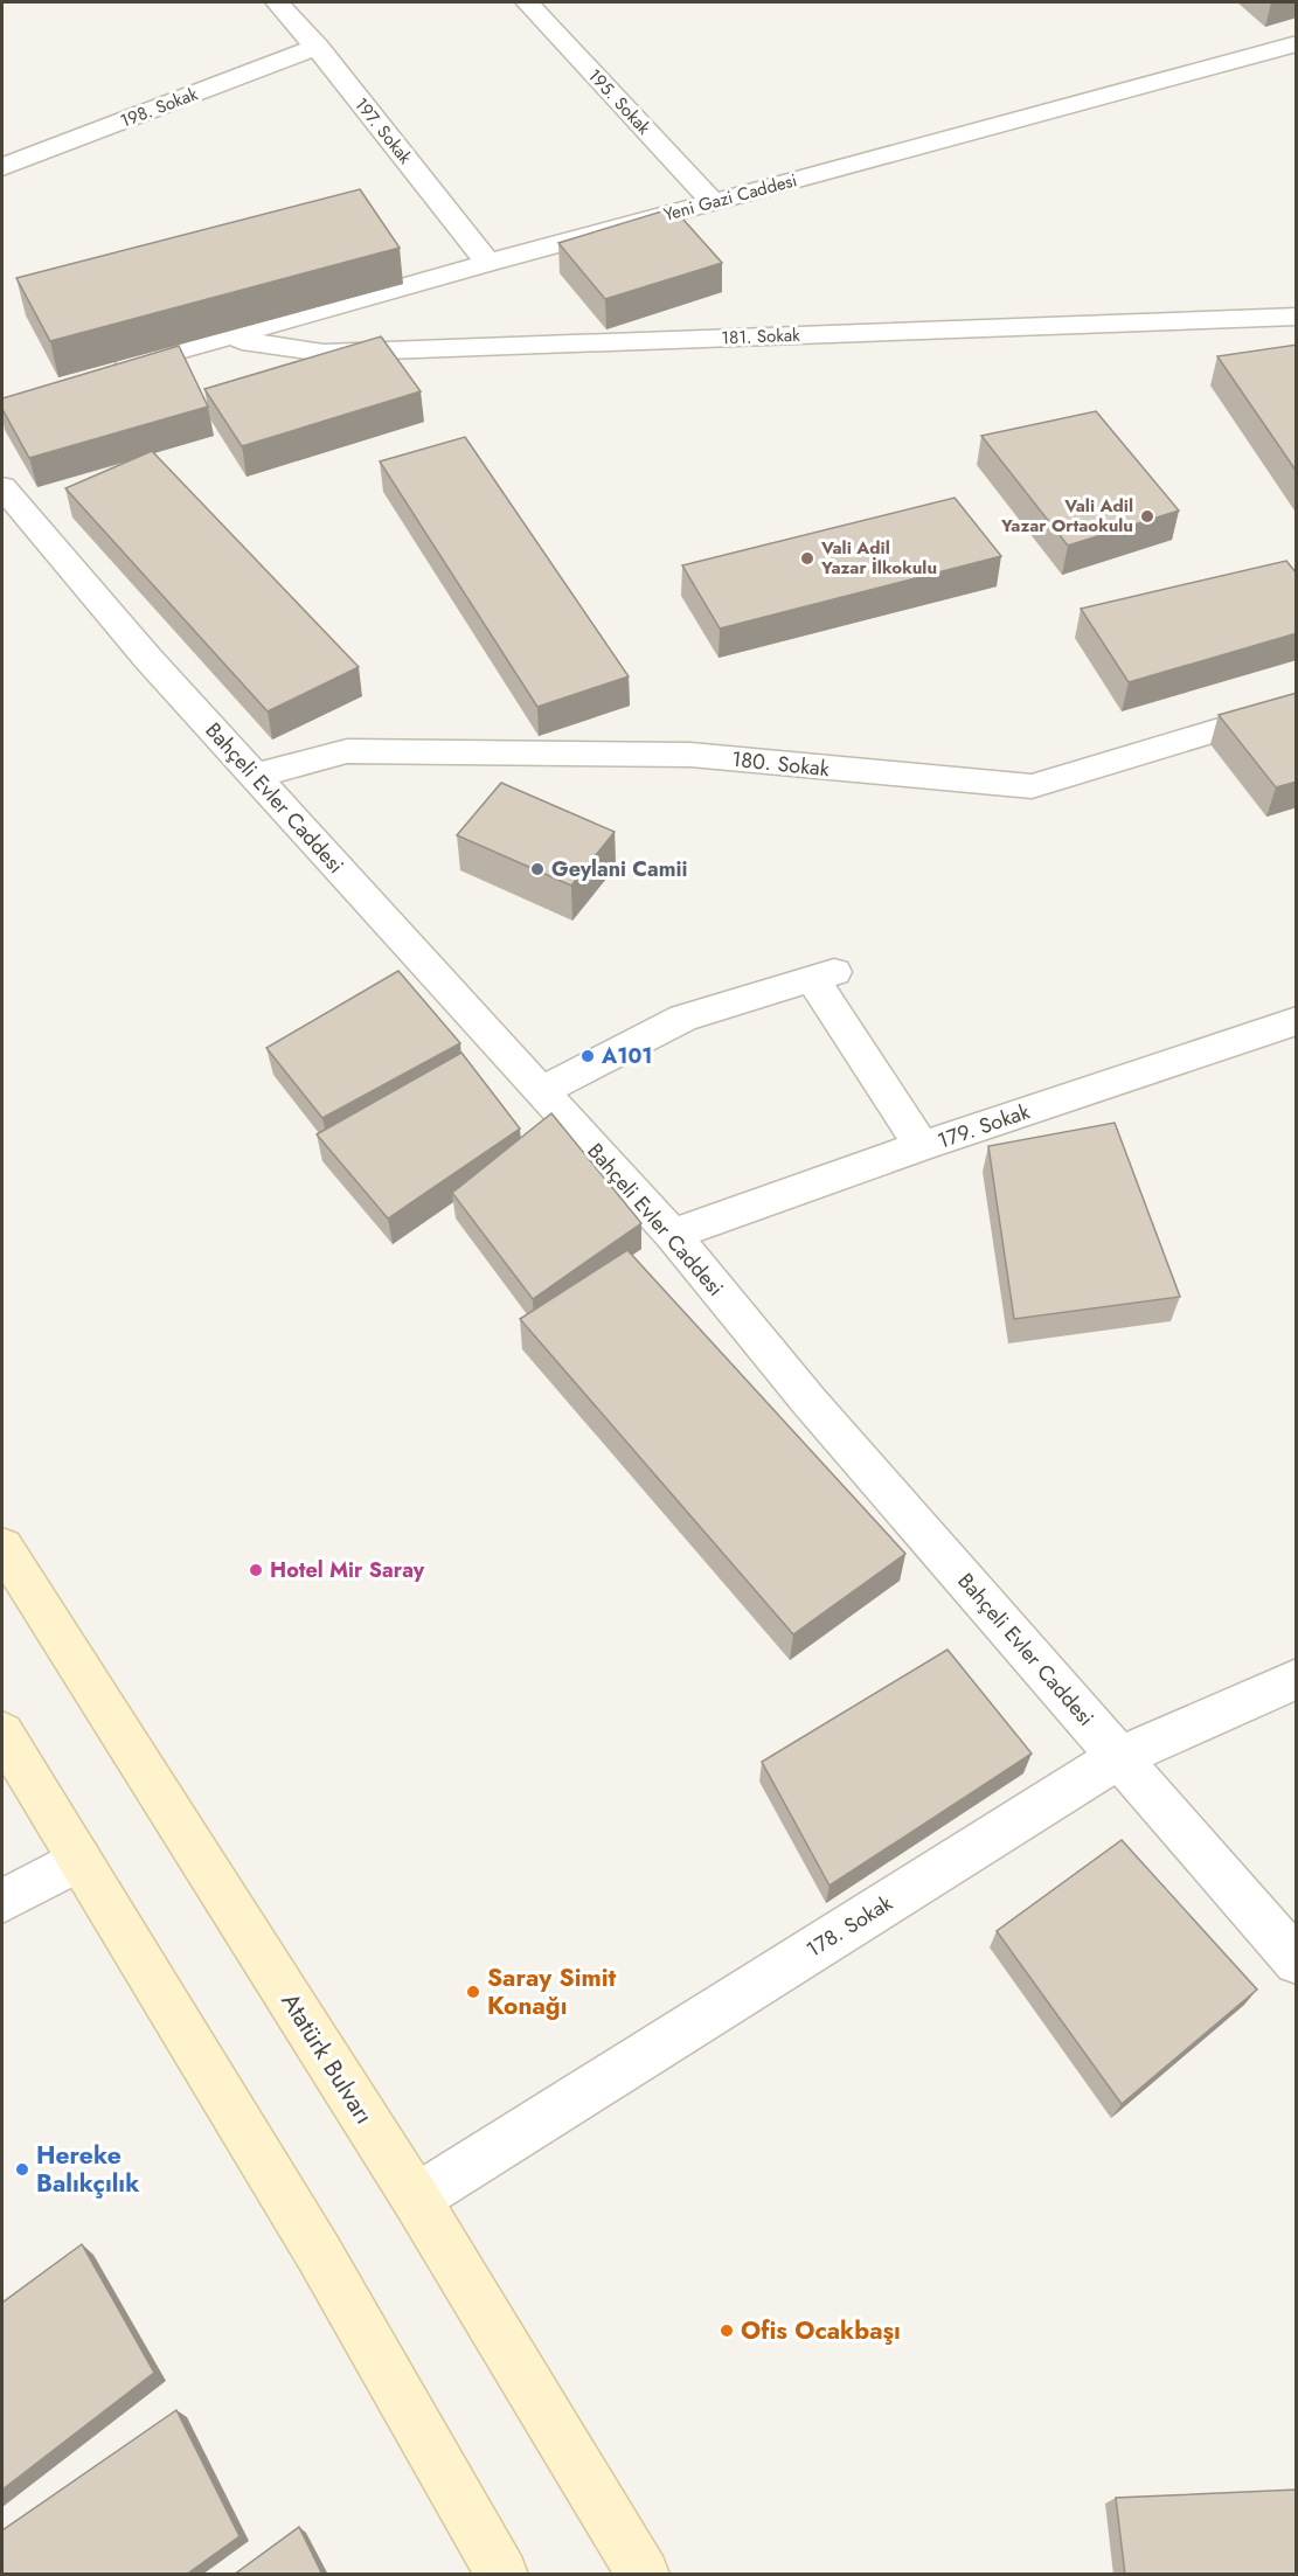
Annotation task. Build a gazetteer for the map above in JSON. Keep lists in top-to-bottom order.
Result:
{
  "streets": {
    "main road": ["Atatürk Bulvarı"],
    "street": [
      "195. Sokak",
      "198. Sokak",
      "197. Sokak",
      "Yeni Gazi Caddesi",
      "181. Sokak",
      "180. Sokak",
      "Bahçeli Evler Caddesi",
      "179. Sokak",
      "178. Sokak"
    ]
  },
  "crossings": [
    ["195. Sokak", "Yeni Gazi Caddesi"],
    ["198. Sokak", "197. Sokak"],
    ["197. Sokak", "Yeni Gazi Caddesi"],
    ["Yeni Gazi Caddesi", "181. Sokak"],
    ["180. Sokak", "Bahçeli Evler Caddesi"],
    ["Bahçeli Evler Caddesi", "179. Sokak"],
    ["Bahçeli Evler Caddesi", "178. Sokak"],
    ["178. Sokak", "Atatürk Bulvarı"]
  ],
  "places": [
    "Vali Adil Yazar Ortaokulu",
    "Vali Adil Yazar İlkokulu",
    "Geylani Camii",
    "A101",
    "Hotel Mir Saray",
    "Saray Simit Konağı",
    "Hereke Balıkçılık",
    "Ofis Ocakbaşı"
  ]
}
